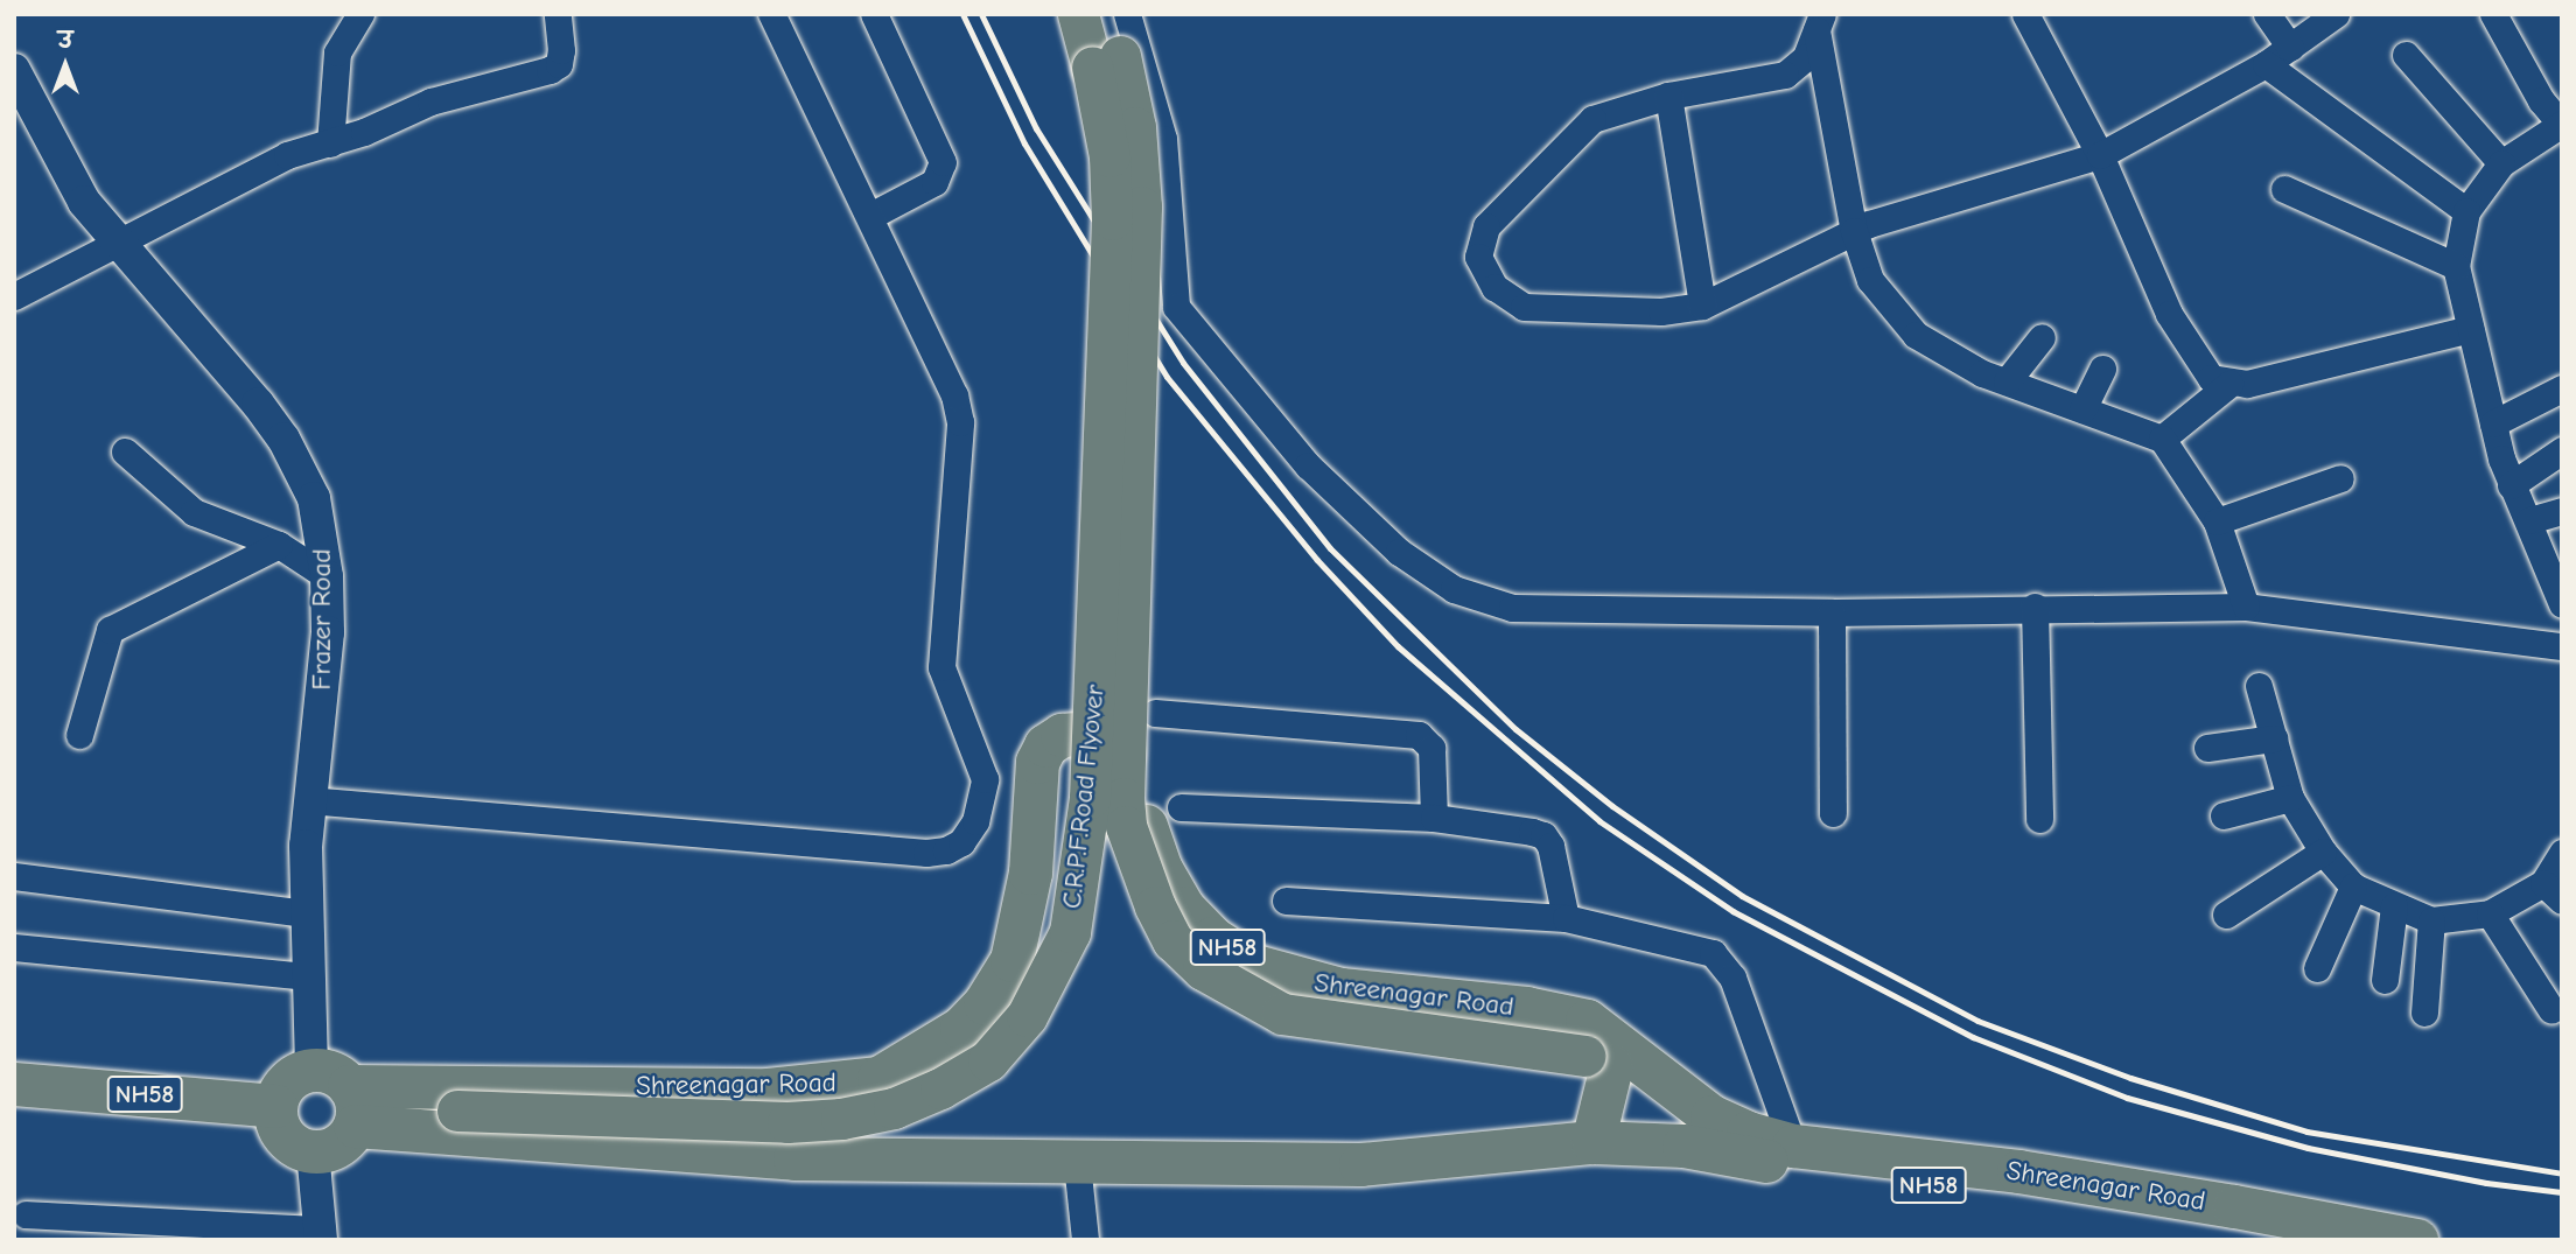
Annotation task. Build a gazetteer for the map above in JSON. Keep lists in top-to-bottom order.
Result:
{
  "streets": {
    "highway": ["NH58", "Shreenagar Road"],
    "main road": ["C.R.P.F.Road Flyover"],
    "street": ["Frazer Road"]
  },
  "crossings": [
    ["Frazer Road", "C.R.P.F.Road Flyover"],
    ["Frazer Road", "NH58"],
    ["Frazer Road", "Shreenagar Road"],
    ["C.R.P.F.Road Flyover", "NH58"],
    ["C.R.P.F.Road Flyover", "Shreenagar Road"],
    ["NH58", "Shreenagar Road"]
  ],
  "north": "top"
}
